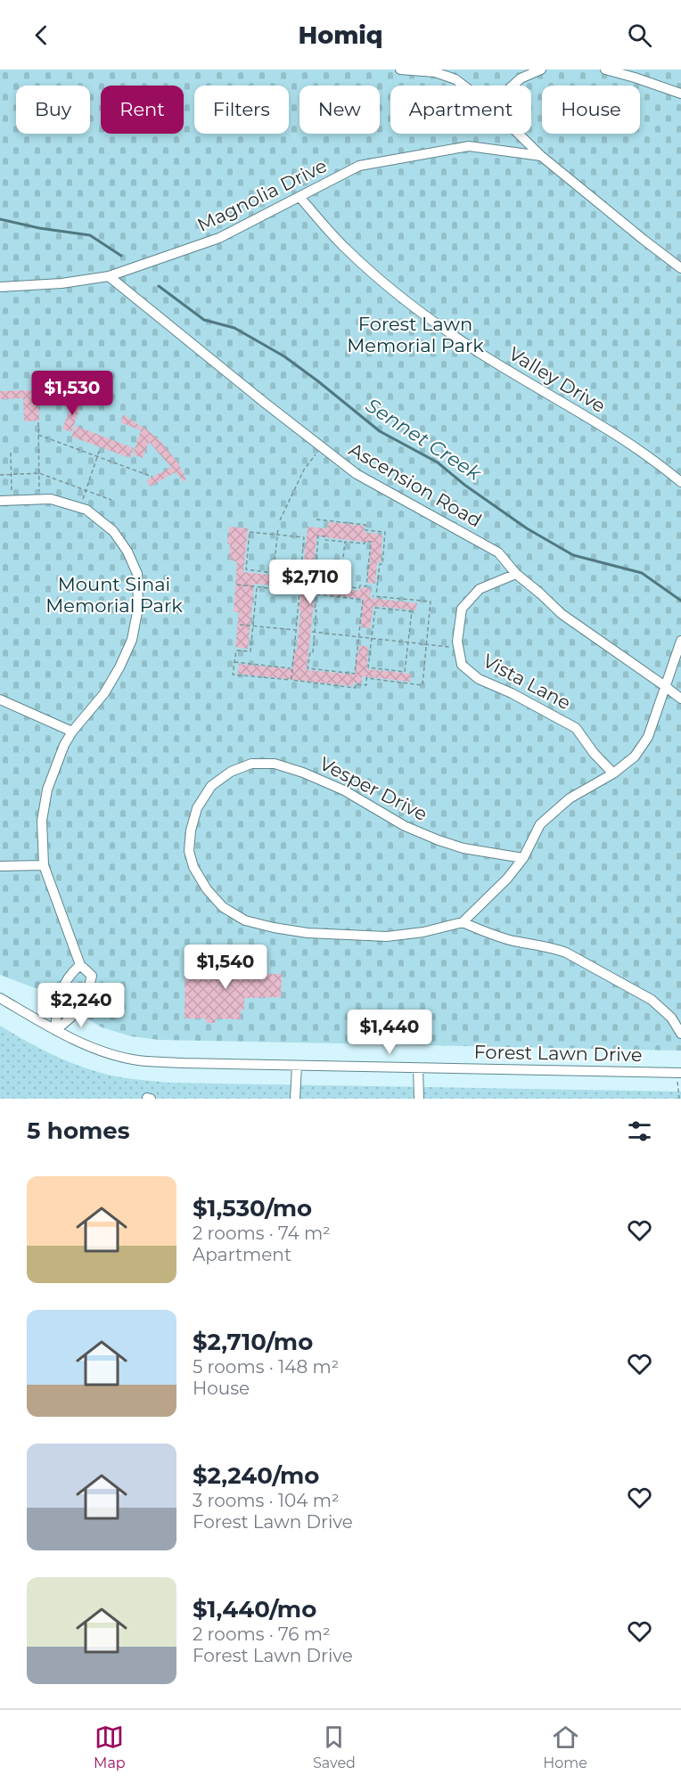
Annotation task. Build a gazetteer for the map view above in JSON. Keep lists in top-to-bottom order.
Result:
{
  "streets": {
    "street": [
      "Magnolia Drive",
      "Valley Drive",
      "Ascension Road",
      "Vista Lane",
      "Vesper Drive",
      "Forest Lawn Drive"
    ]
  },
  "crossings": [
    ["Magnolia Drive", "Valley Drive"],
    ["Magnolia Drive", "Ascension Road"],
    ["Ascension Road", "Vista Lane"]
  ],
  "water": ["Sennet Creek"],
  "parks": ["Forest Lawn Memorial Park", "Mount Sinai Memorial Park"],
  "page": {
    "header": "Homiq",
    "chip": [
      "Buy",
      "Rent",
      "Filters",
      "New",
      "Apartment",
      "House"
    ],
    "price": [
      "$1,530",
      "$2,710",
      "$1,540",
      "$2,240",
      "$1,440"
    ],
    "heading": "5 homes",
    "list": [
      {
        "name": "$1,530/mo",
        "note": "2 rooms · 74 m² · Apartment"
      },
      {
        "name": "$2,710/mo",
        "note": "5 rooms · 148 m² · House"
      },
      {
        "name": "$2,240/mo",
        "note": "3 rooms · 104 m² · Forest Lawn Drive"
      },
      {
        "name": "$1,440/mo",
        "note": "2 rooms · 76 m² · Forest Lawn Drive"
      }
    ],
    "tabs": ["Map", "Saved", "Home"]
  }
}
